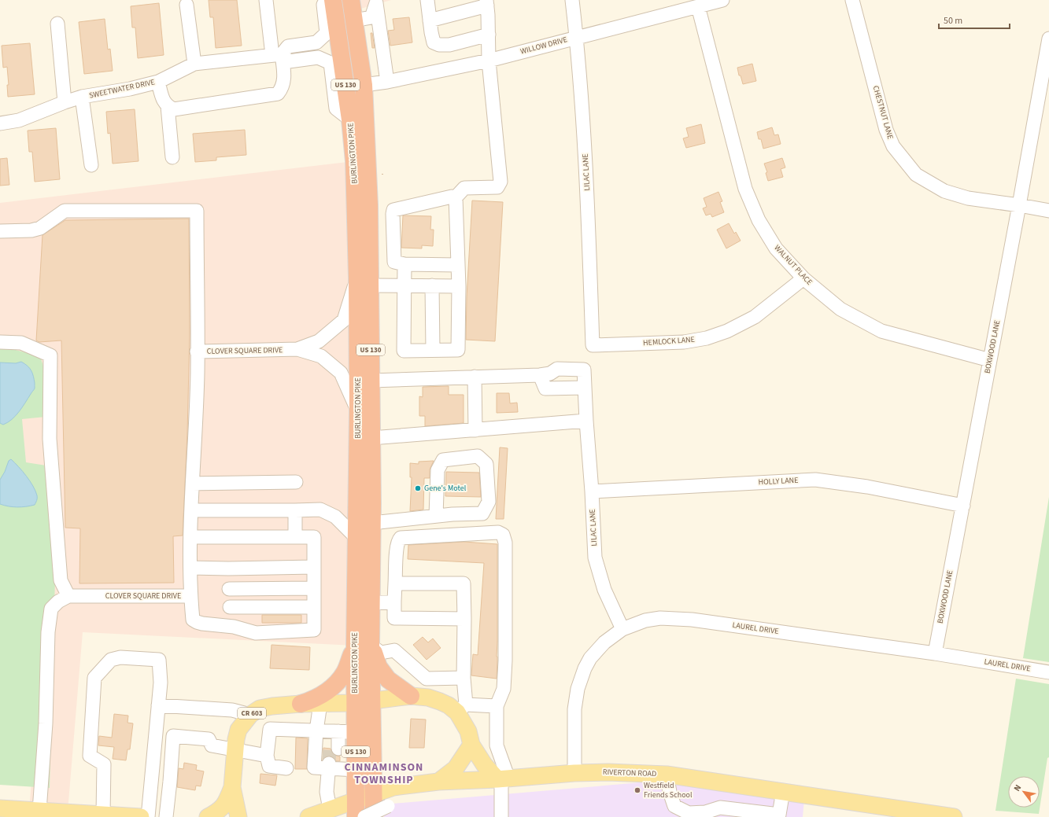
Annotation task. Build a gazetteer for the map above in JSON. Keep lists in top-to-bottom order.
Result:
{
  "streets": {
    "highway": ["US 130", "BURLINGTON PIKE"],
    "main road": ["CR 603", "RIVERTON ROAD"],
    "street": [
      "WILLOW DRIVE",
      "SWEETWATER DRIVE",
      "CHESTNUT LANE",
      "LILAC LANE",
      "WALNUT PLACE",
      "HEMLOCK LANE",
      "BOXWOOD LANE",
      "CLOVER SQUARE DRIVE",
      "HOLLY LANE",
      "LAUREL DRIVE"
    ]
  },
  "crossings": [
    ["WILLOW DRIVE", "BURLINGTON PIKE"],
    ["WILLOW DRIVE", "LILAC LANE"],
    ["WILLOW DRIVE", "WALNUT PLACE"],
    ["CHESTNUT LANE", "BOXWOOD LANE"],
    ["BURLINGTON PIKE", "CLOVER SQUARE DRIVE"],
    ["BURLINGTON PIKE", "CR 603"],
    ["BURLINGTON PIKE", "RIVERTON ROAD"],
    ["LILAC LANE", "HEMLOCK LANE"],
    ["LILAC LANE", "HOLLY LANE"],
    ["LILAC LANE", "LAUREL DRIVE"],
    ["WALNUT PLACE", "HEMLOCK LANE"],
    ["WALNUT PLACE", "BOXWOOD LANE"],
    ["BOXWOOD LANE", "HOLLY LANE"],
    ["BOXWOOD LANE", "LAUREL DRIVE"],
    ["LAUREL DRIVE", "RIVERTON ROAD"],
    ["CR 603", "RIVERTON ROAD"]
  ],
  "districts": ["CINNAMINSON TOWNSHIP"],
  "places": ["Gene's Motel", "Westfield Friends School"],
  "scale_bar": "50 m",
  "north": "top left"
}
